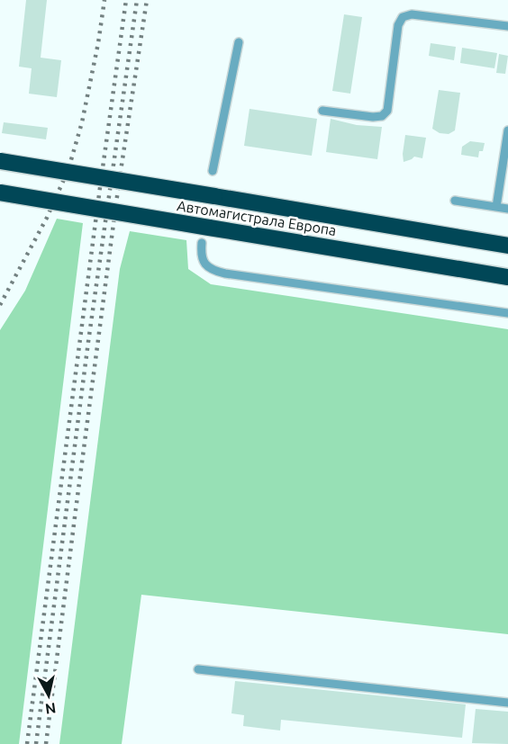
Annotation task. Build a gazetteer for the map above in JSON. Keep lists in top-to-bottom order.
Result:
{
  "streets": {
    "highway": ["Автомагистрала Европа"]
  },
  "north": "bottom"
}
